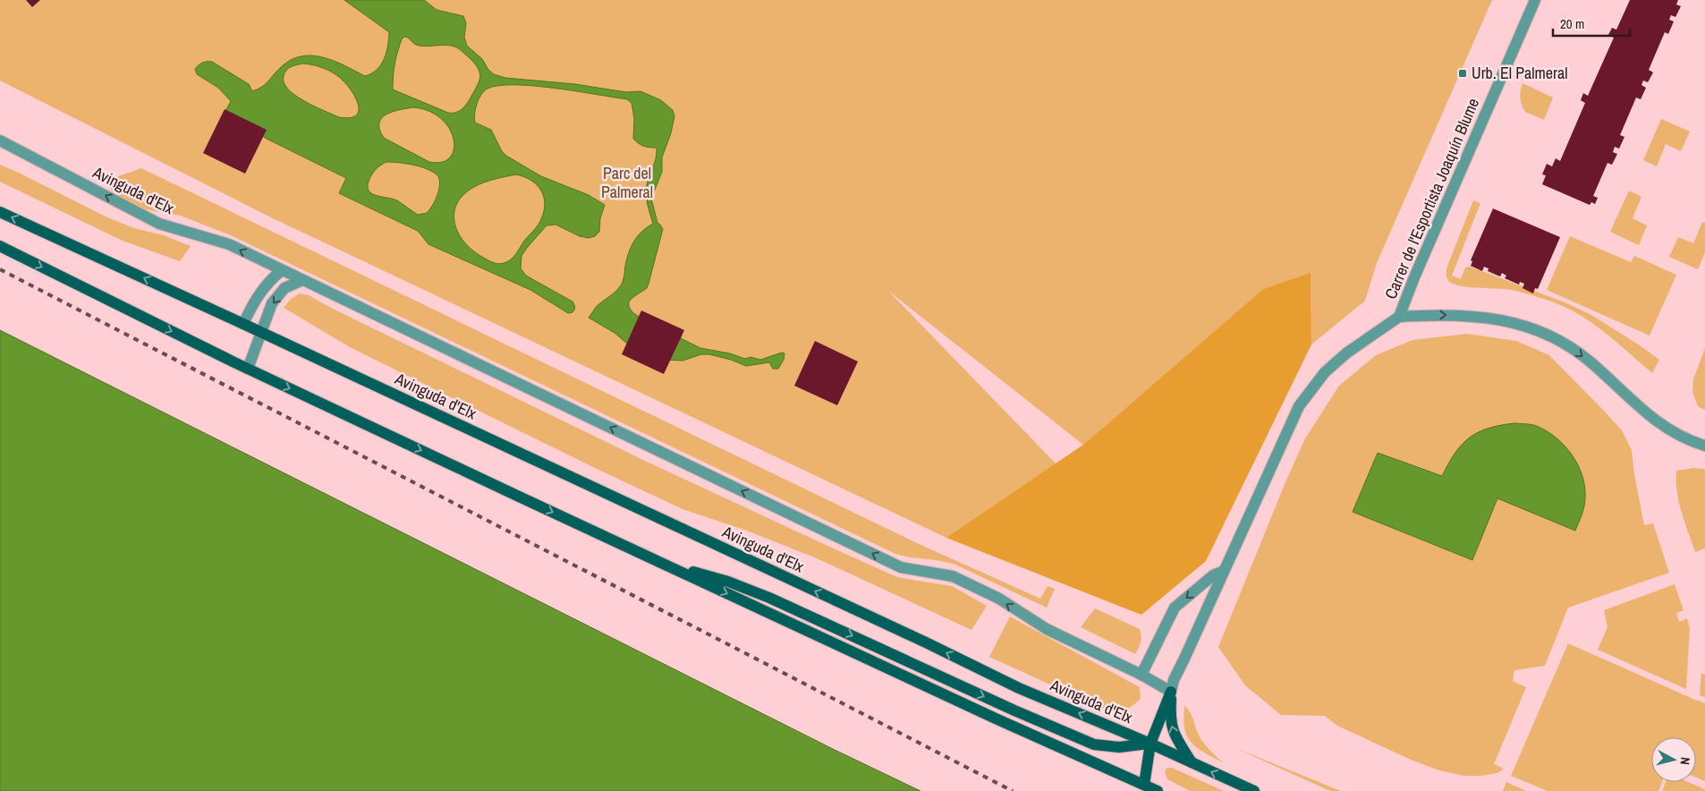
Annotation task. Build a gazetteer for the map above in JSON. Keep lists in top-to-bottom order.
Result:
{
  "streets": {
    "main road": ["Avinguda d'Elx"],
    "street": ["Carrer de l'Esportista Joaquín Blume"]
  },
  "crossings": [
    ["Avinguda d'Elx", "Carrer de l'Esportista Joaquín Blume"]
  ],
  "one_way": ["Avinguda d'Elx"],
  "parks": ["Parc del Palmeral"],
  "places": {
    "transit": ["Urb. El Palmeral"]
  },
  "scale_bar": "20 m",
  "north": "right"
}
